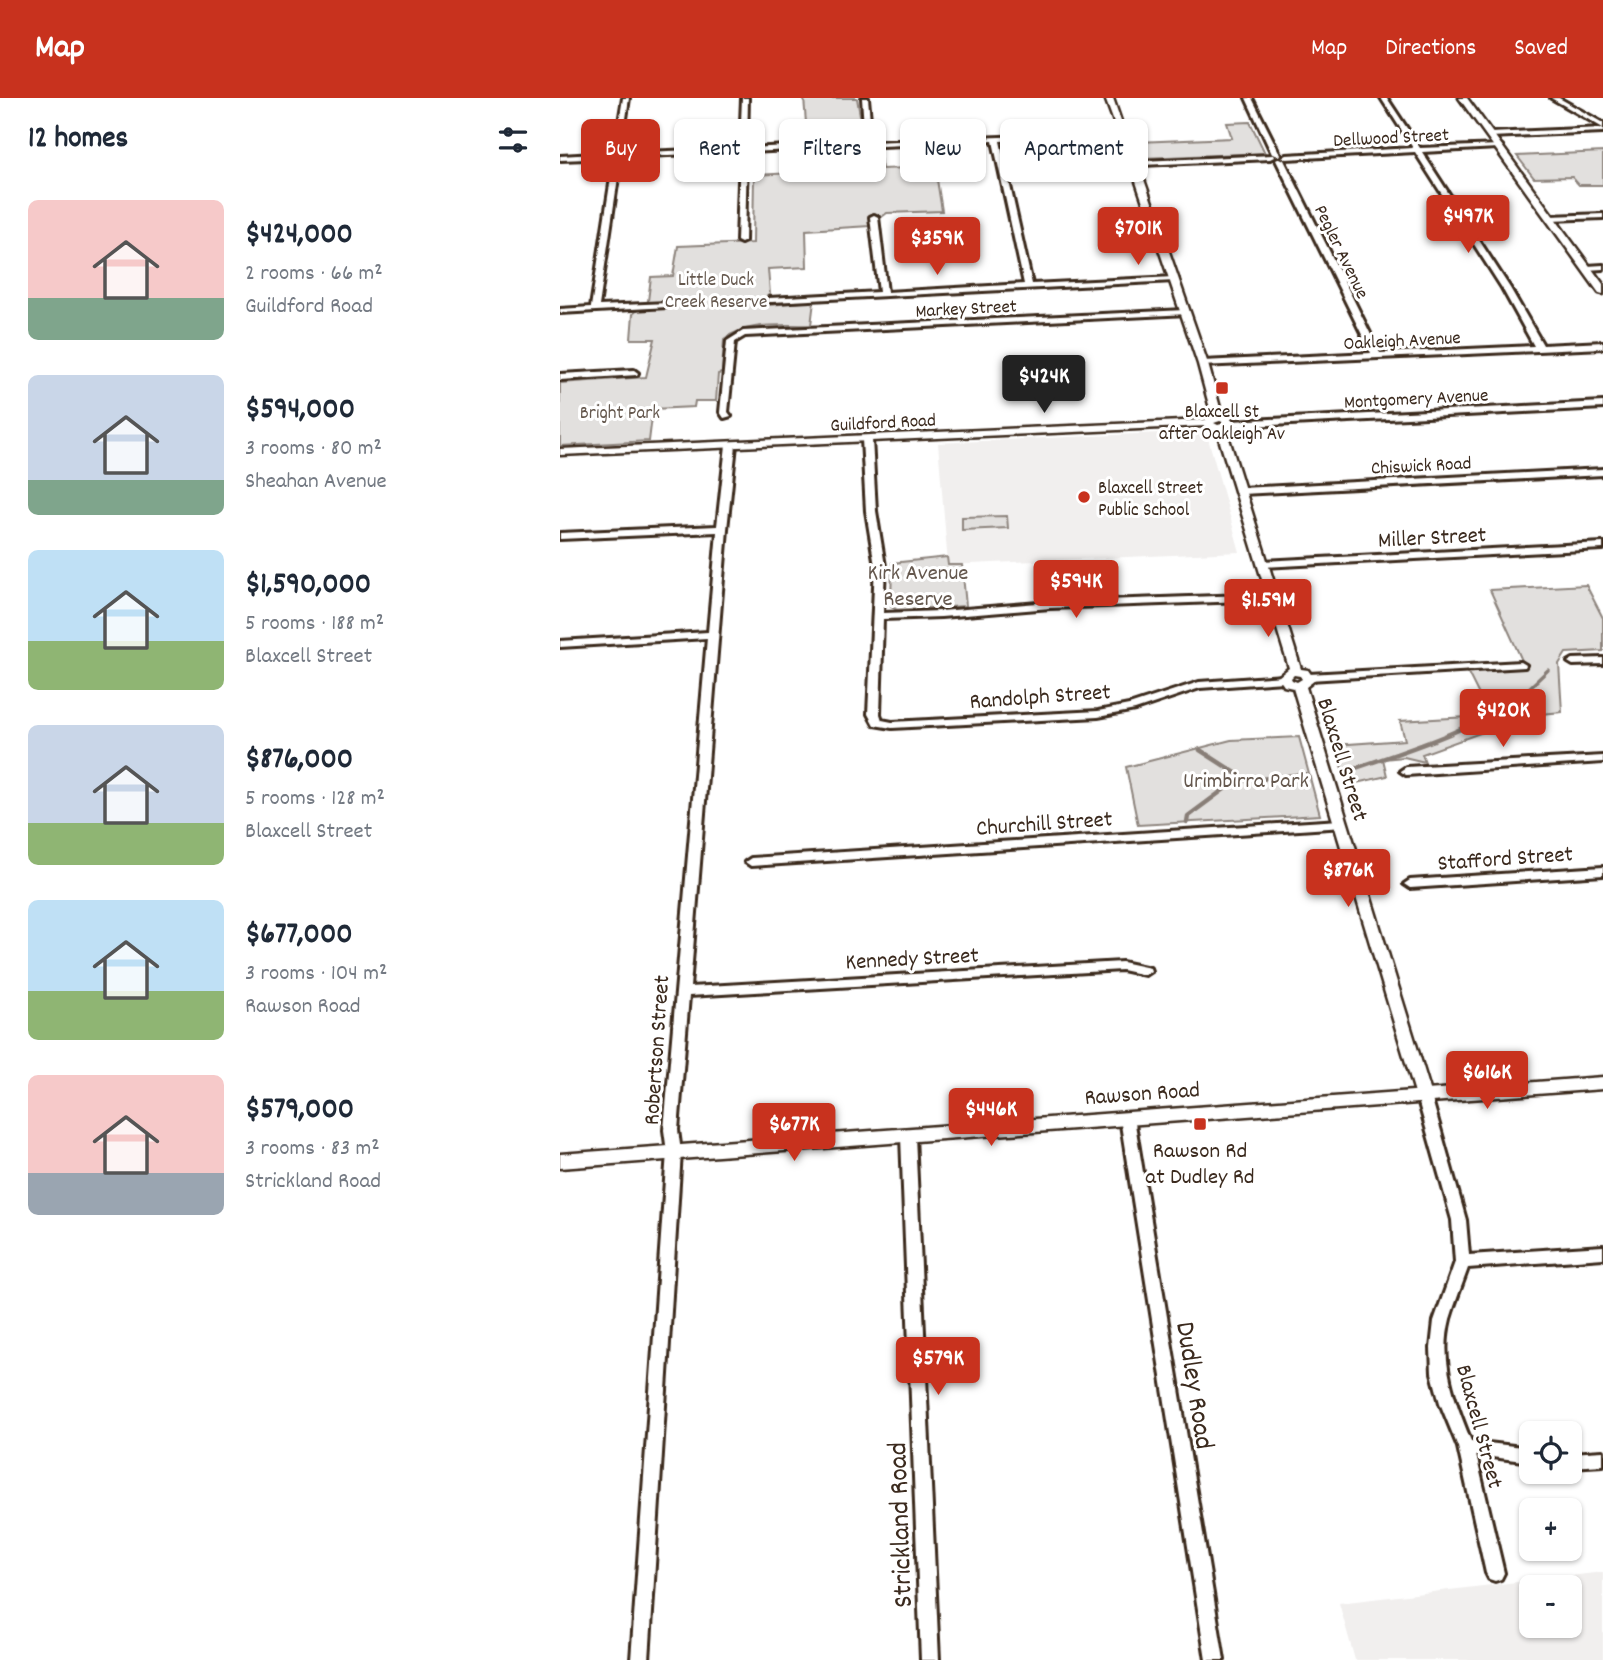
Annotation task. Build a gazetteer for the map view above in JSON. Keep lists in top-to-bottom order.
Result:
{
  "streets": {
    "main road": ["Rawson Road"],
    "street": [
      "Dellwood Street",
      "Pegler Avenue",
      "Markey Street",
      "Oakleigh Avenue",
      "Montgomery Avenue",
      "Guildford Road",
      "Chiswick Road",
      "Miller Street",
      "Randolph Street",
      "Blaxcell Street",
      "Churchill Street",
      "Stafford Street",
      "Kennedy Street",
      "Robertson Street",
      "Dudley Road",
      "Strickland Road"
    ]
  },
  "crossings": [
    ["Dellwood Street", "Pegler Avenue"],
    ["Pegler Avenue", "Oakleigh Avenue"],
    ["Montgomery Avenue", "Guildford Road"],
    ["Guildford Road", "Robertson Street"],
    ["Blaxcell Street", "Churchill Street"],
    ["Blaxcell Street", "Rawson Road"],
    ["Kennedy Street", "Robertson Street"],
    ["Robertson Street", "Rawson Road"],
    ["Rawson Road", "Dudley Road"],
    ["Rawson Road", "Strickland Road"]
  ],
  "parks": [
    "Little Duck Creek Reserve",
    "Bright Park",
    "Kirk Avenue Reserve",
    "Urimbirra Park"
  ],
  "places": {
    "transit": ["Blaxcell St after Oakleigh Av", "Rawson Rd at Dudley Rd"],
    "other": ["Blaxcell Street Public School"]
  },
  "page": {
    "header": "Map",
    "nav": ["Map", "Directions", "Saved"],
    "heading": "12 homes",
    "chip": [
      "Buy",
      "Rent",
      "Filters",
      "New",
      "Apartment"
    ],
    "list": [
      {
        "name": "$424,000",
        "note": "2 rooms · 66 m² · Guildford Road"
      },
      {
        "name": "$594,000",
        "note": "3 rooms · 80 m² · Sheahan Avenue"
      },
      {
        "name": "$1,590,000",
        "note": "5 rooms · 188 m² · Blaxcell Street"
      },
      {
        "name": "$876,000",
        "note": "5 rooms · 128 m² · Blaxcell Street"
      },
      {
        "name": "$677,000",
        "note": "3 rooms · 104 m² · Rawson Road"
      },
      {
        "name": "$579,000",
        "note": "3 rooms · 83 m² · Strickland Road"
      }
    ],
    "price": [
      "$497K",
      "$701K",
      "$359K",
      "$424K",
      "$594K",
      "$1.59M",
      "$420K",
      "$876K",
      "$616K",
      "$446K",
      "$677K",
      "$579K"
    ],
    "map_buttons": ["+", "−"]
  }
}
